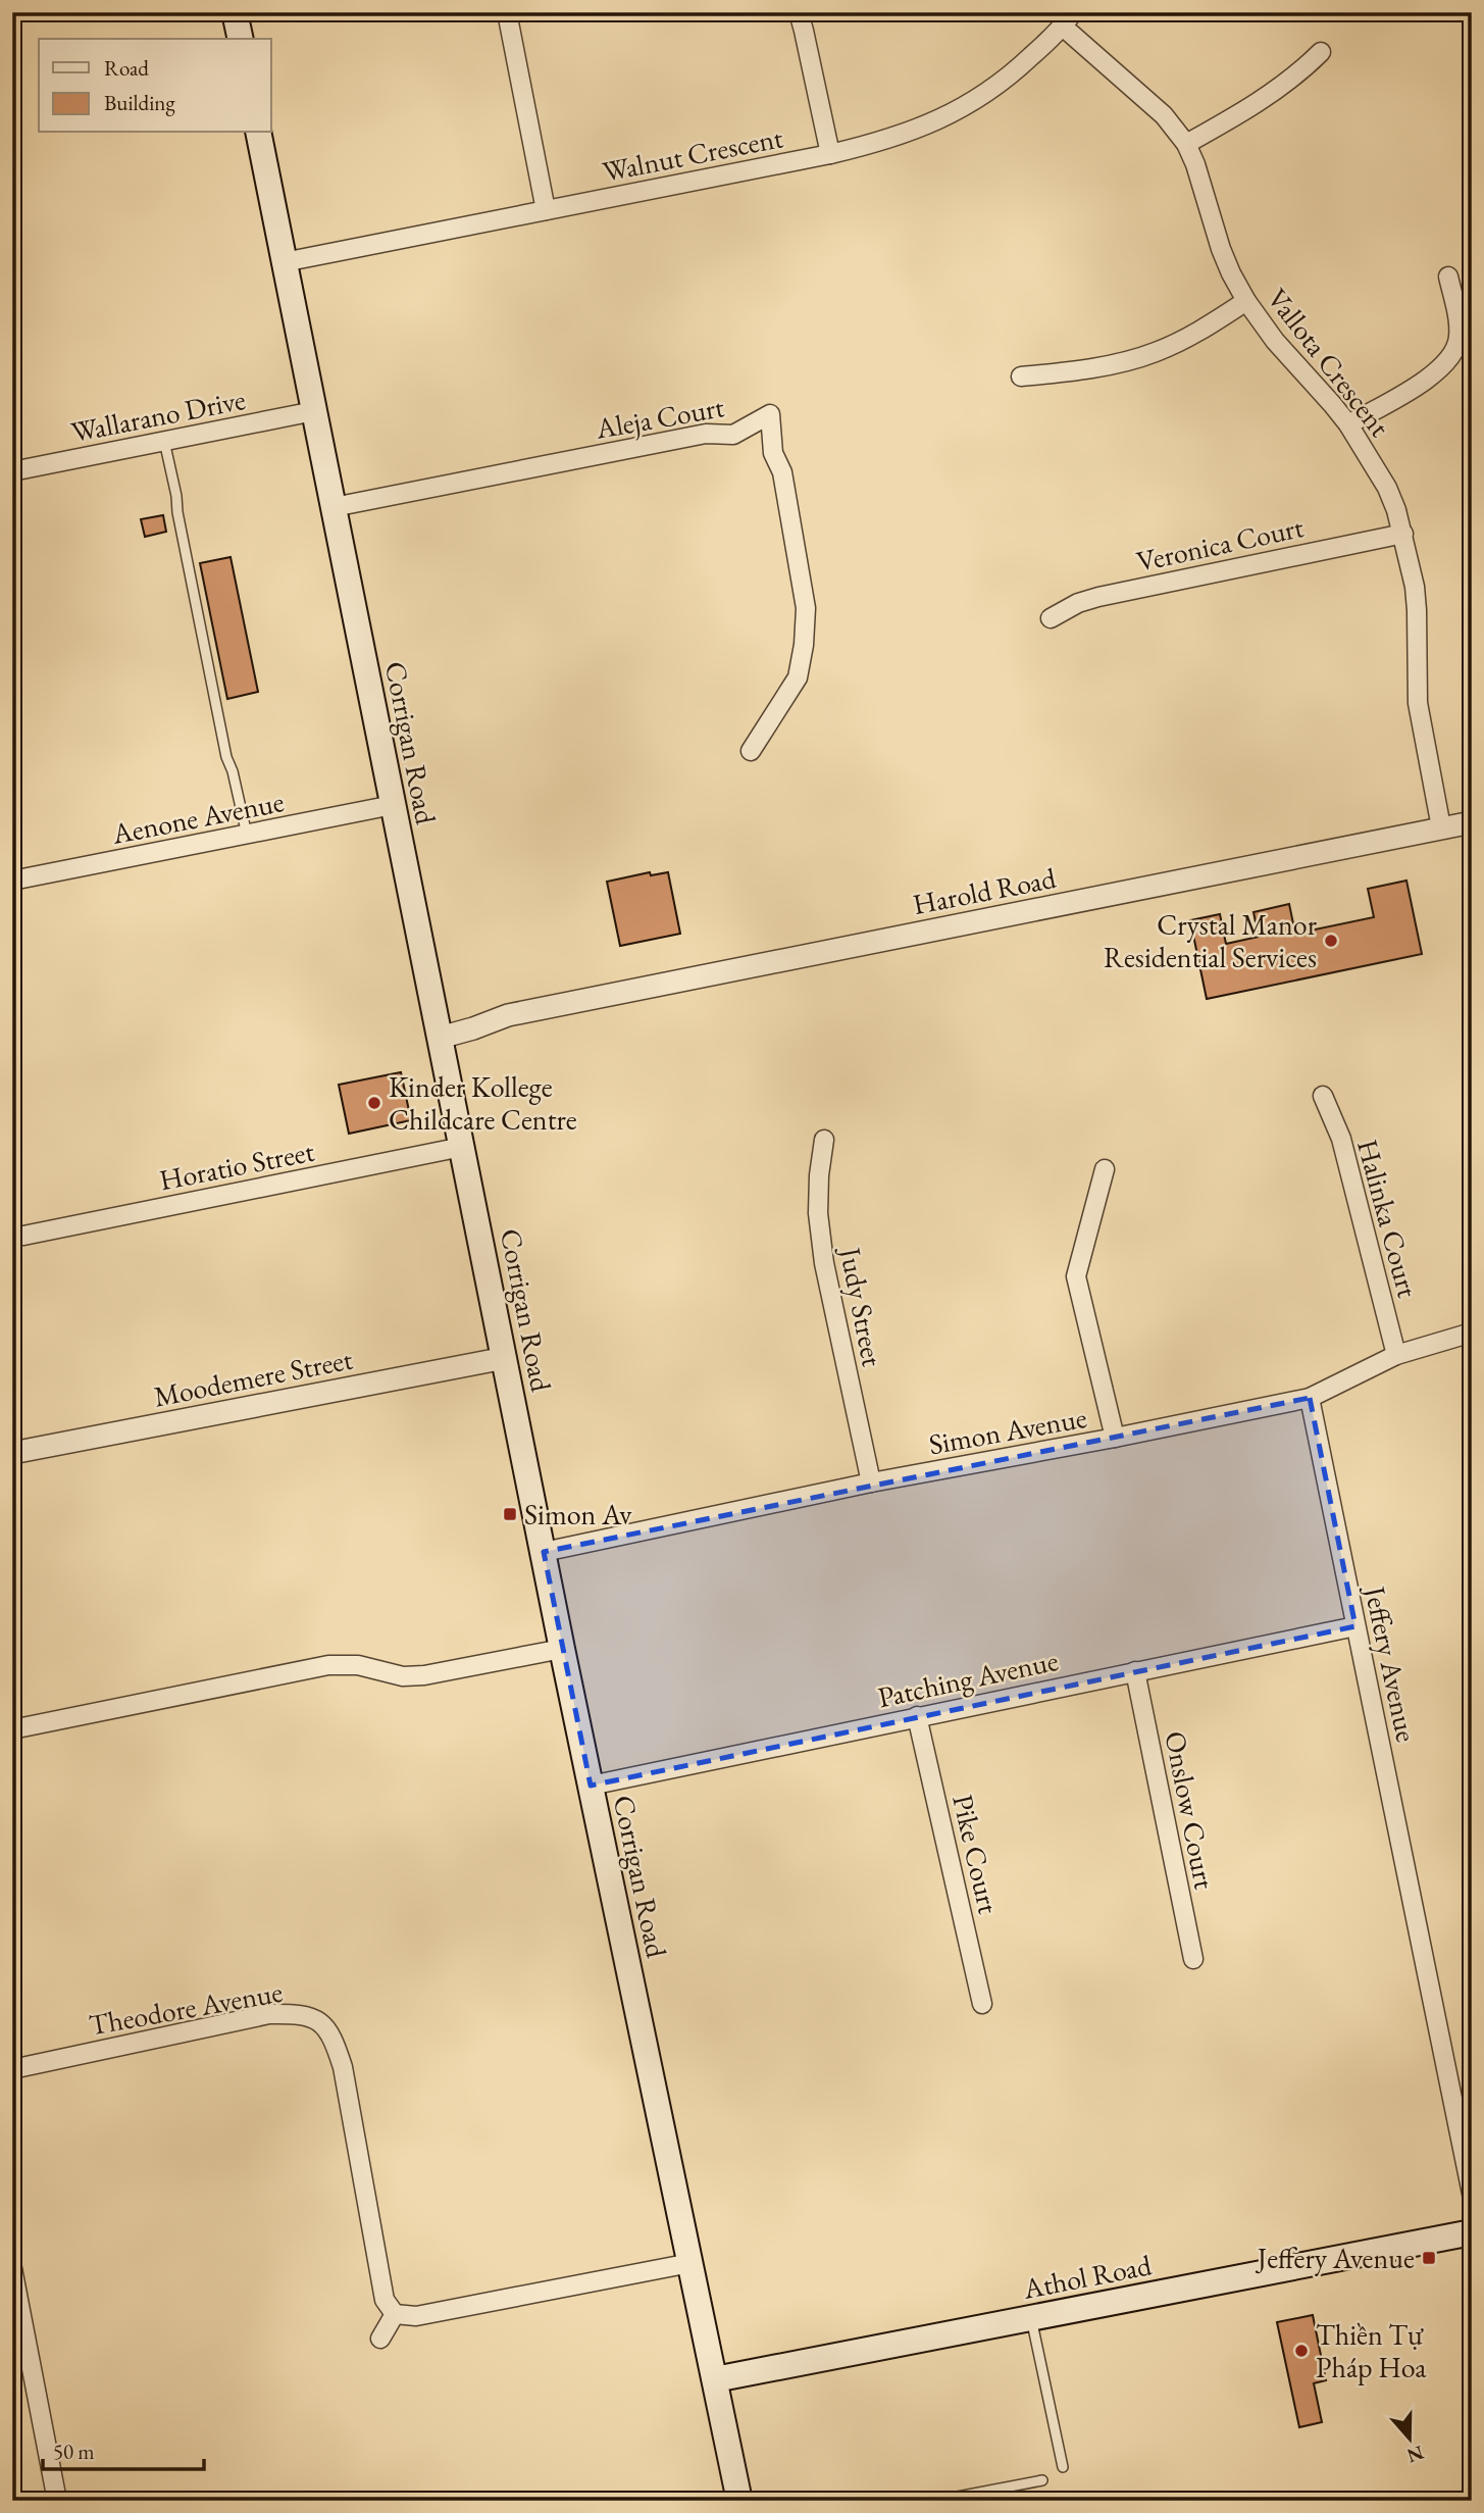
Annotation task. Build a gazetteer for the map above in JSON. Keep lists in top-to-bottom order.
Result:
{
  "streets": {
    "main road": ["Corrigan Road", "Athol Road"],
    "street": [
      "Walnut Crescent",
      "Vallota Crescent",
      "Wallarano Drive",
      "Aleja Court",
      "Veronica Court",
      "Aenone Avenue",
      "Harold Road",
      "Horatio Street",
      "Halinka Court",
      "Judy Street",
      "Moodemere Street",
      "Simon Avenue",
      "Jeffery Avenue",
      "Patching Avenue",
      "Onslow Court",
      "Pike Court",
      "Theodore Avenue"
    ]
  },
  "crossings": [
    ["Walnut Crescent", "Vallota Crescent"],
    ["Walnut Crescent", "Corrigan Road"],
    ["Vallota Crescent", "Veronica Court"],
    ["Vallota Crescent", "Harold Road"],
    ["Wallarano Drive", "Corrigan Road"],
    ["Aleja Court", "Corrigan Road"],
    ["Corrigan Road", "Aenone Avenue"],
    ["Corrigan Road", "Harold Road"],
    ["Corrigan Road", "Horatio Street"],
    ["Corrigan Road", "Moodemere Street"],
    ["Corrigan Road", "Simon Avenue"],
    ["Corrigan Road", "Patching Avenue"],
    ["Corrigan Road", "Athol Road"],
    ["Halinka Court", "Simon Avenue"],
    ["Judy Street", "Simon Avenue"],
    ["Simon Avenue", "Jeffery Avenue"],
    ["Jeffery Avenue", "Patching Avenue"],
    ["Patching Avenue", "Onslow Court"],
    ["Patching Avenue", "Pike Court"]
  ],
  "places": {
    "other": ["Crystal Manor Residential Services", "Kinder Kollege Childcare Centre", "Thiền Tự Pháp Hoa"],
    "transit": ["Simon Av", "Jeffery Avenue"]
  },
  "legend": ["Road", "Building"],
  "scale_bar": "50 m",
  "north": "bottom"
}
